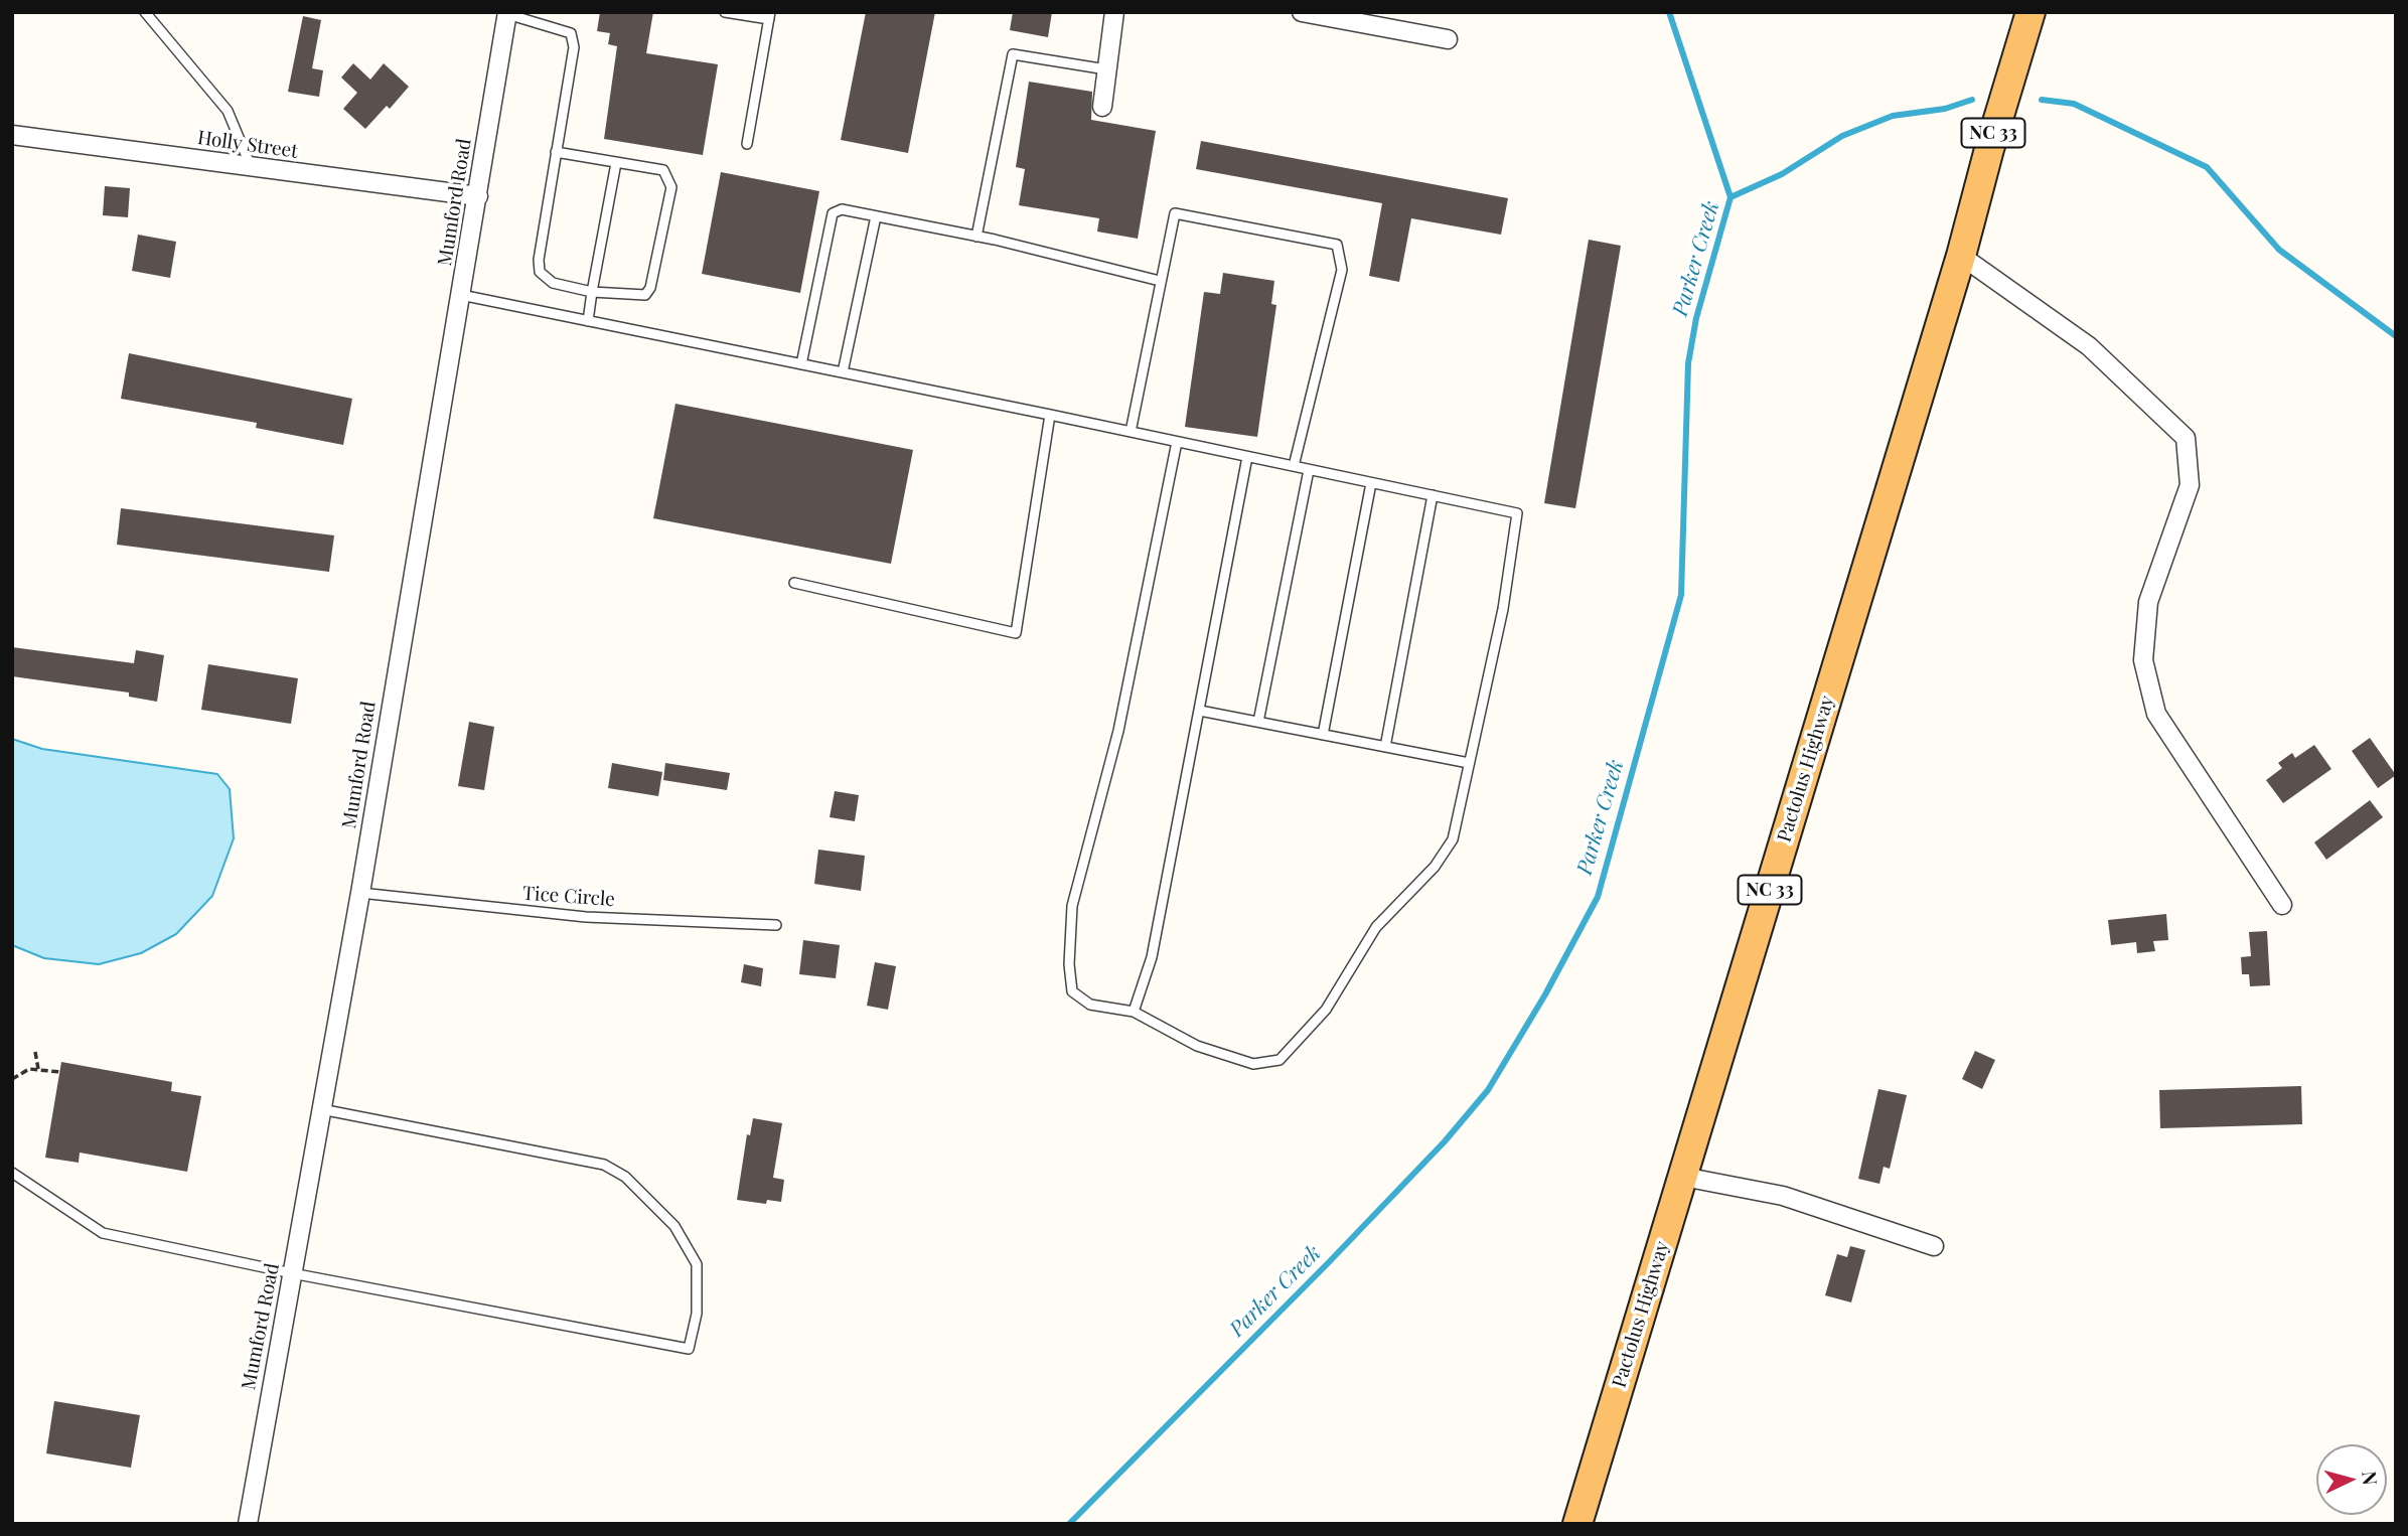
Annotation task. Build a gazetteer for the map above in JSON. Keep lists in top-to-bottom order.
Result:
{
  "streets": {
    "main road": ["NC 33", "Pactolus Highway"],
    "street": ["Holly Street", "Mumford Road"],
    "lane": ["Tice Circle"]
  },
  "crossings": [
    ["Holly Street", "Mumford Road"],
    ["Mumford Road", "Tice Circle"]
  ],
  "water": ["Parker Creek"],
  "north": "right"
}
